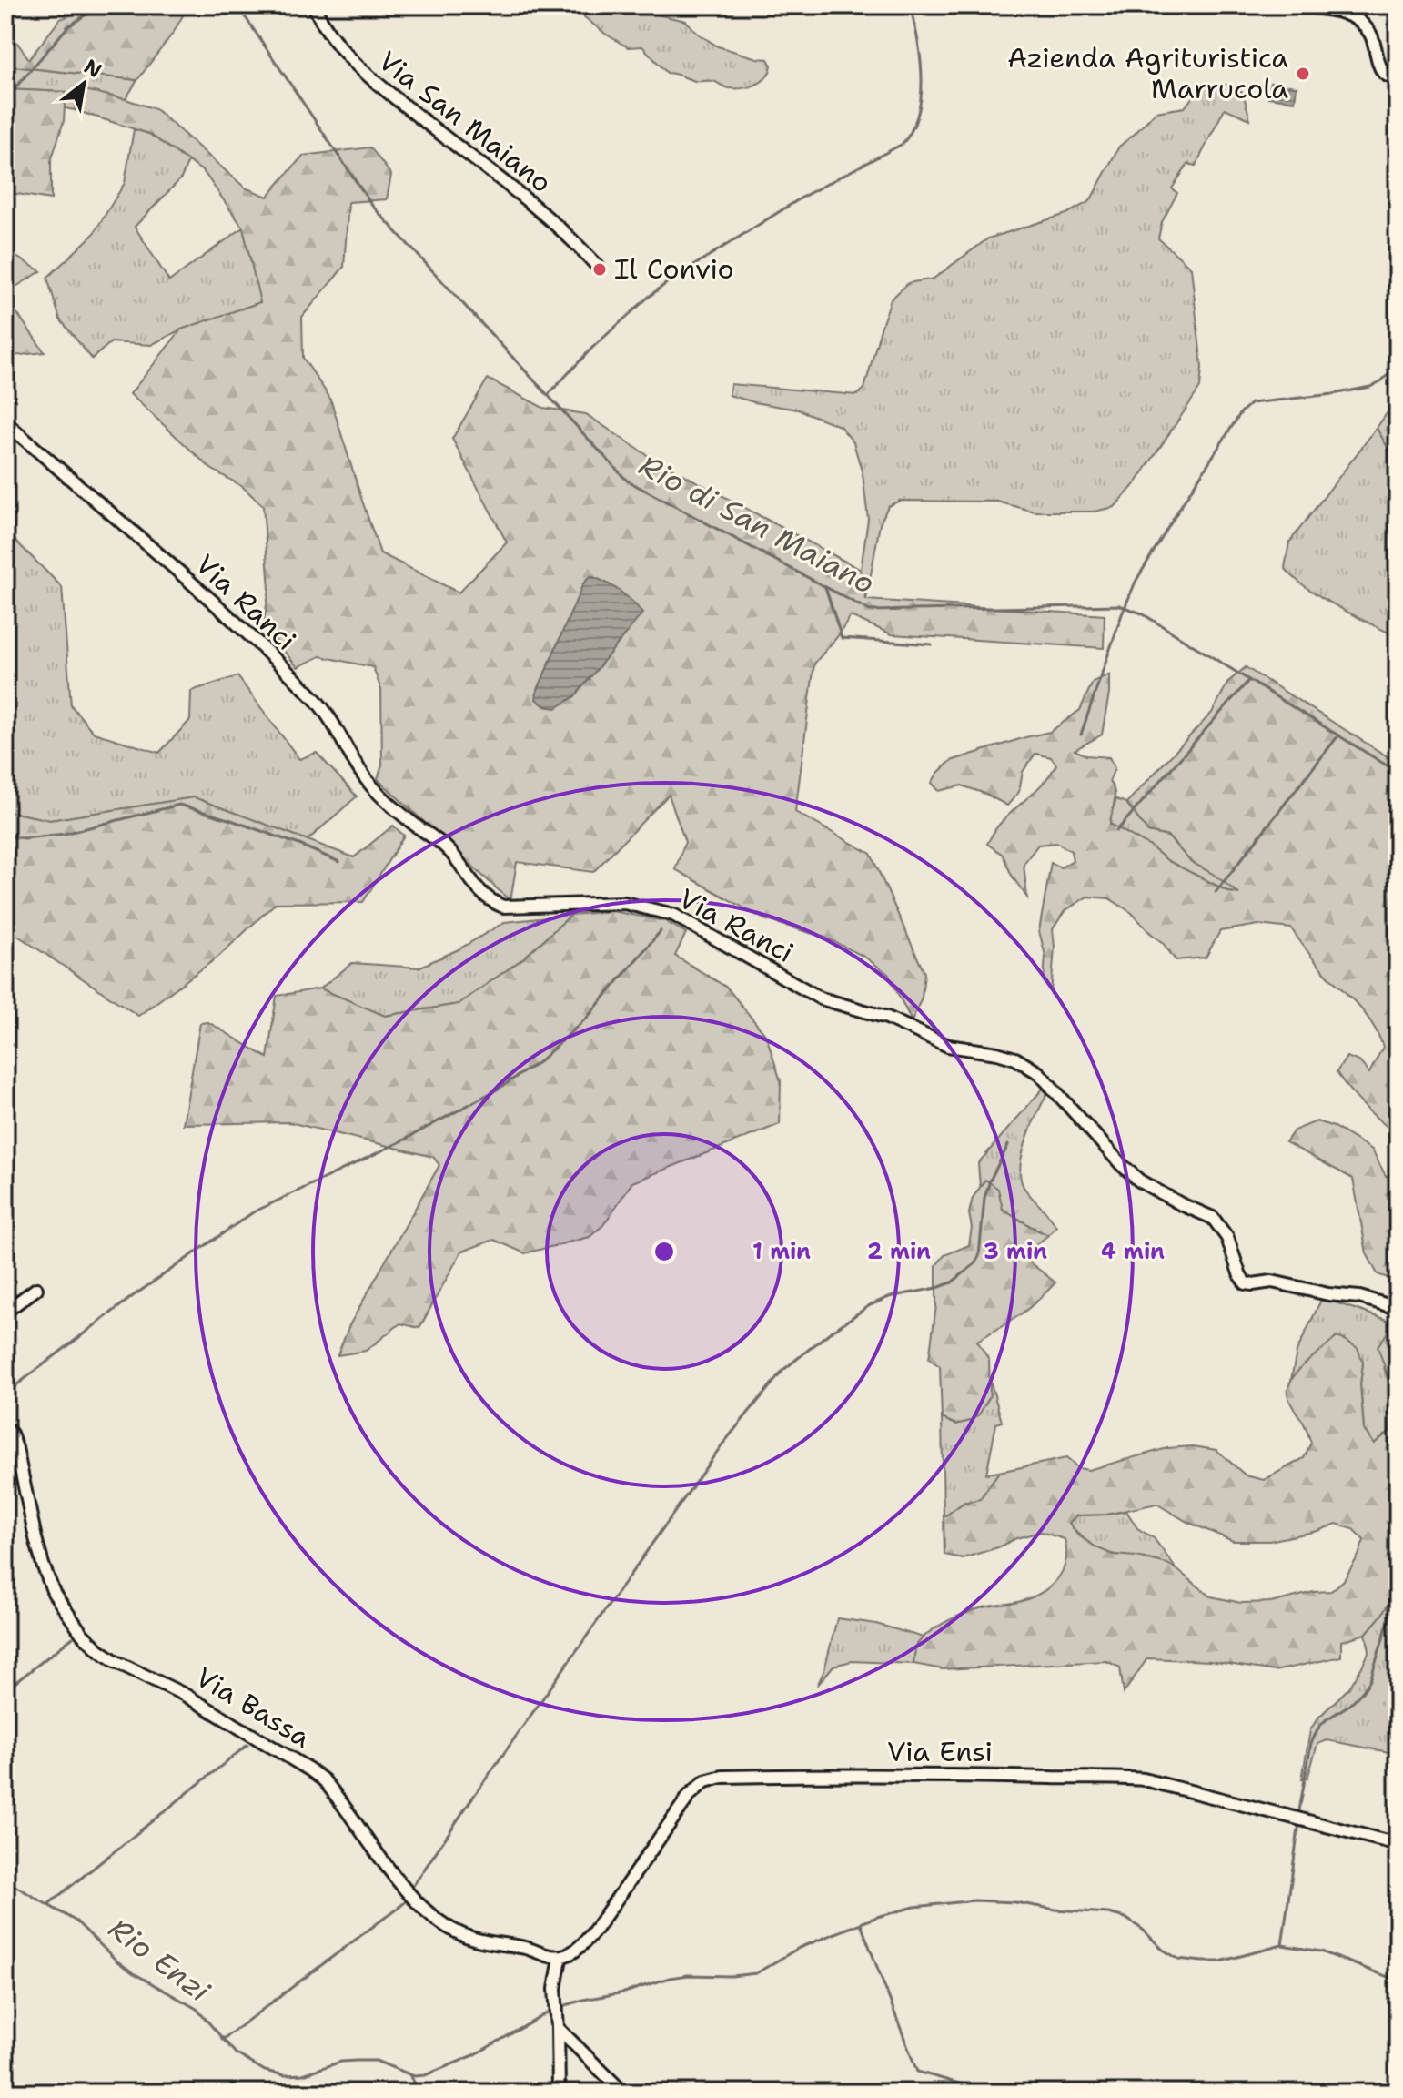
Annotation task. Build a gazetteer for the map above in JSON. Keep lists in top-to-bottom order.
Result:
{
  "streets": {
    "street": [
      "Via San Maiano",
      "Via Ranci",
      "Via Bassa",
      "Via Ensi"
    ]
  },
  "crossings": [
    ["Via Bassa", "Via Ensi"]
  ],
  "water": ["Rio di San Maiano", "Rio Enzi"],
  "places": ["Azienda Agrituristica Marrucola", "Il Convio"],
  "north": "top right",
  "rings": [
    "1 min",
    "2 min",
    "3 min",
    "4 min"
  ]
}
